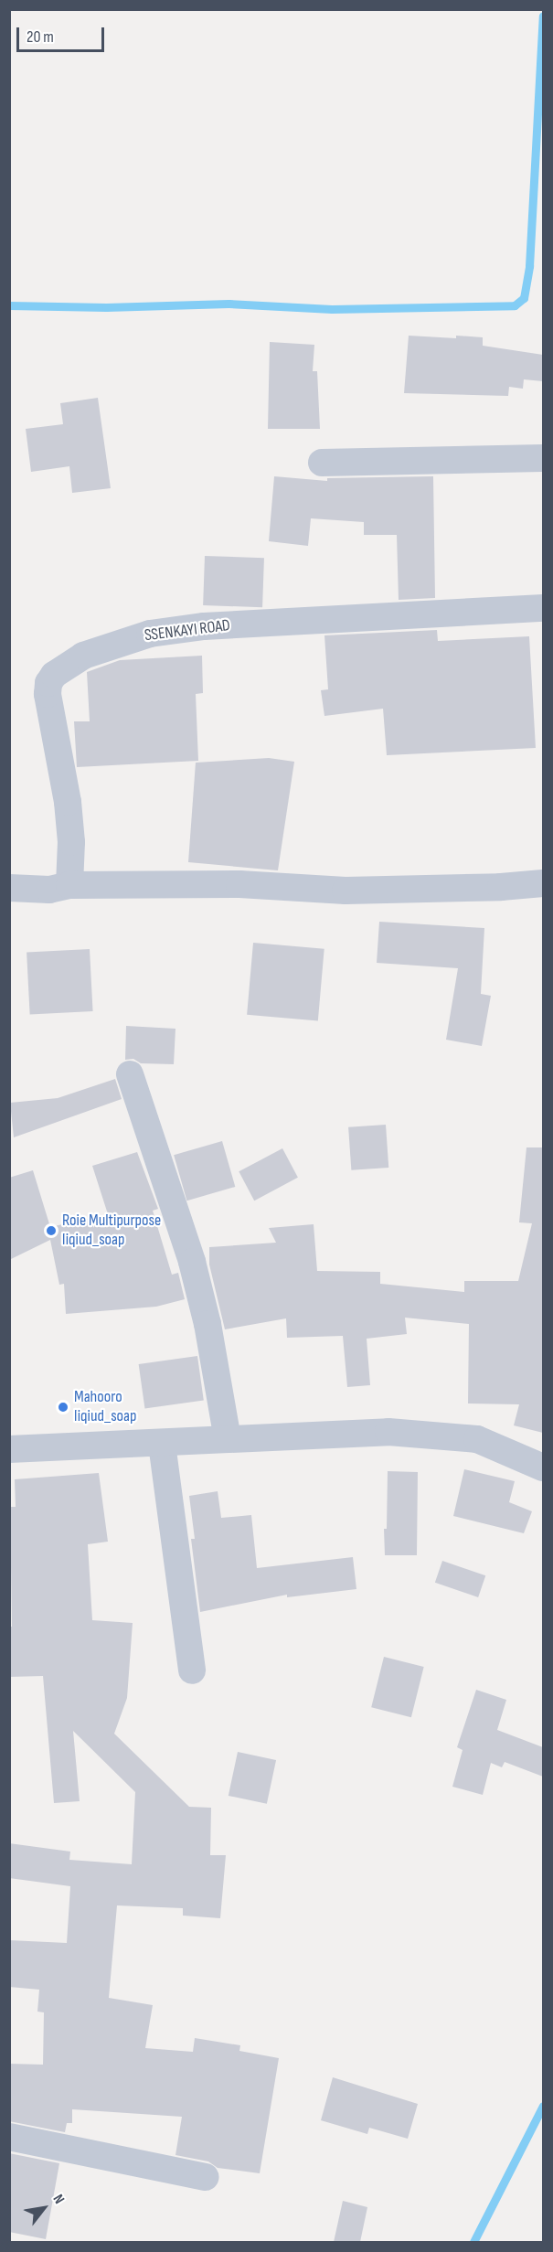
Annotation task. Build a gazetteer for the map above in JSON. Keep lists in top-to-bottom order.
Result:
{
  "streets": {
    "street": ["SSENKAYI ROAD"]
  },
  "places": ["Roie Multipurpose liqiud_soap", "Mahooro liqiud_soap"],
  "scale_bar": "20 m",
  "north": "top right"
}
